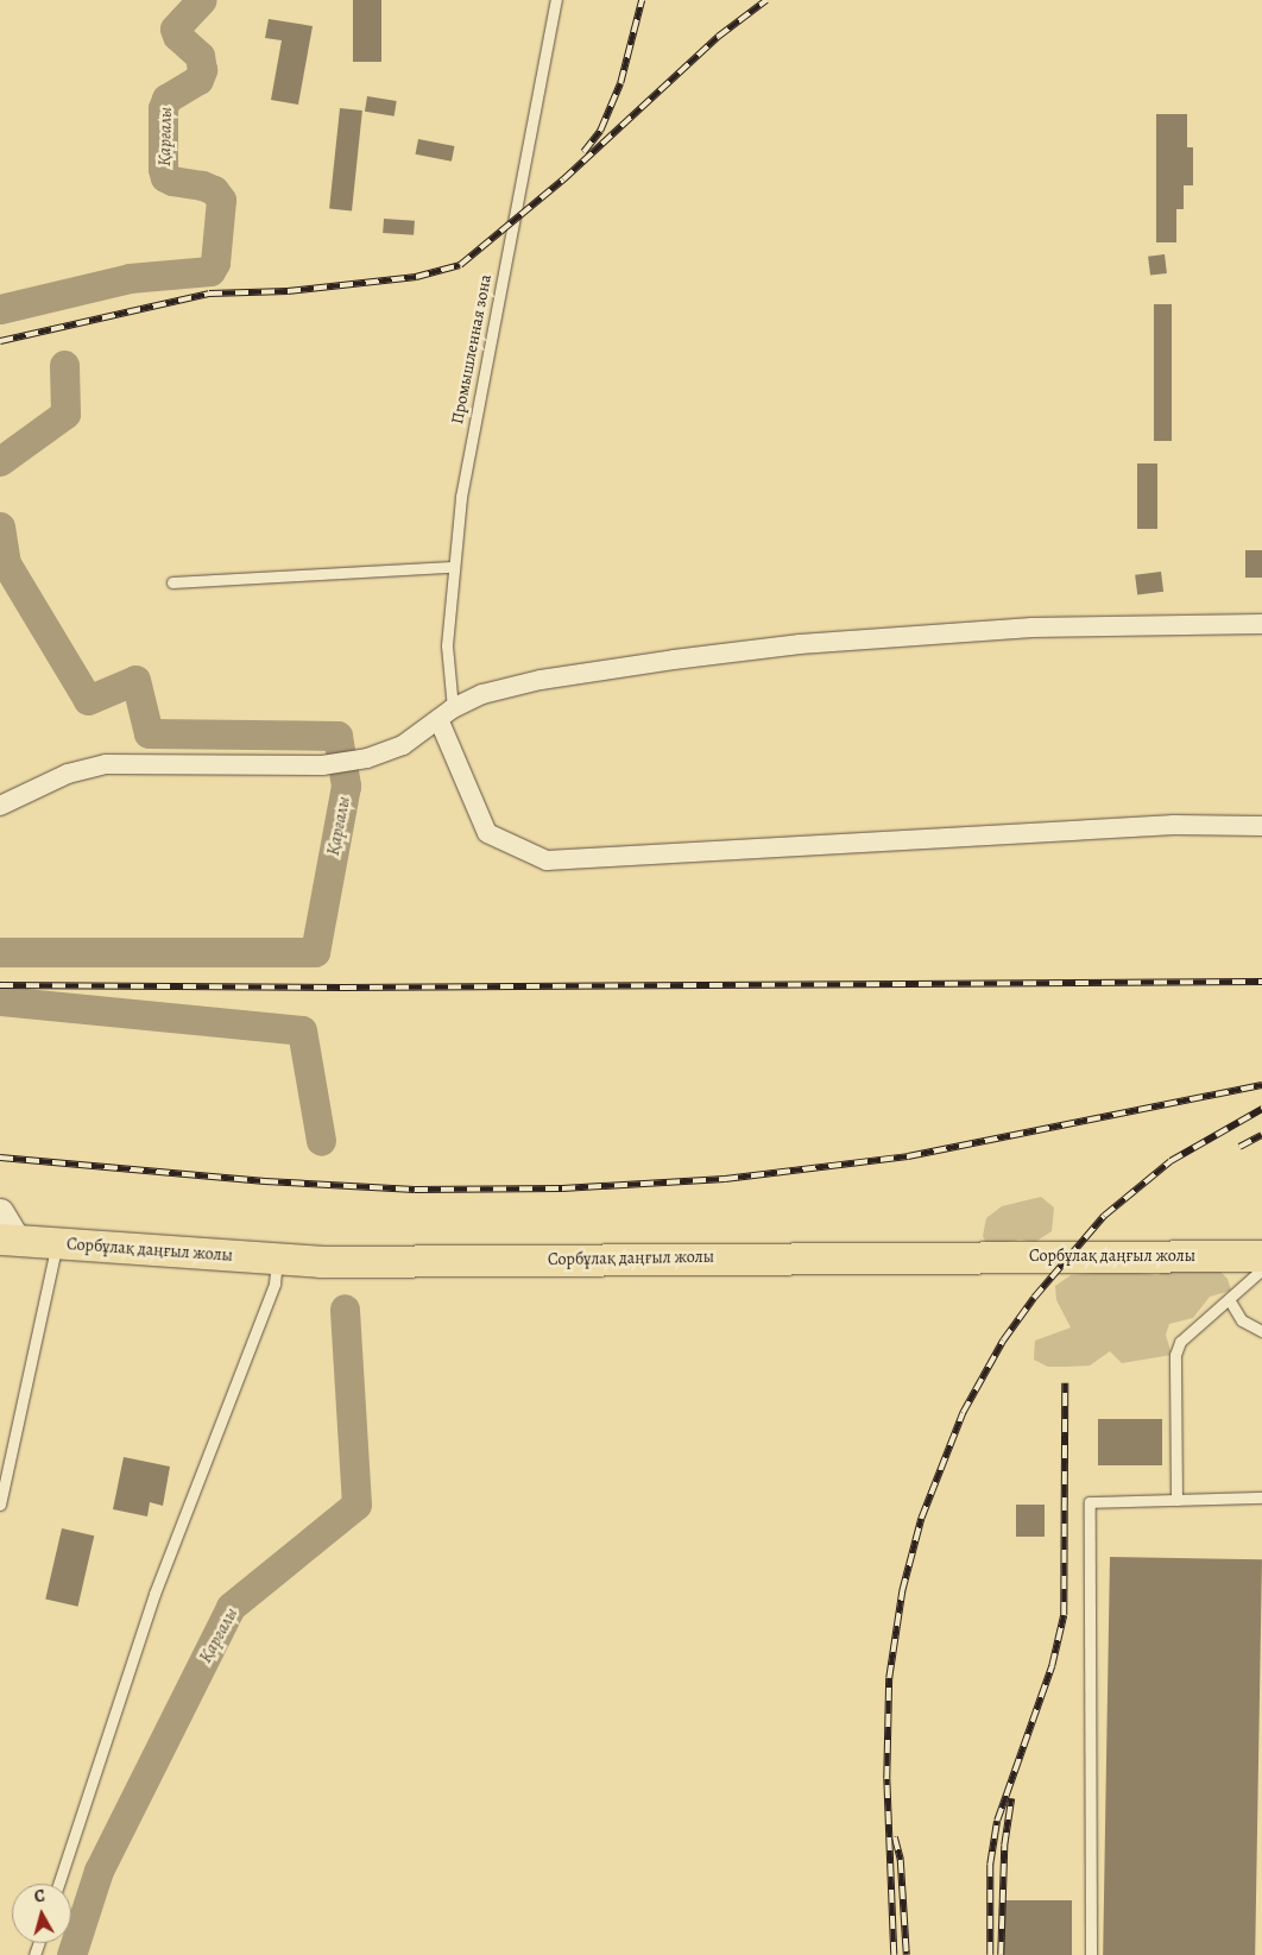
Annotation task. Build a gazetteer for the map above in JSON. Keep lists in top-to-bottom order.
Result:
{
  "streets": {
    "main road": ["Сорбұлақ даңғыл жолы"],
    "lane": ["Промышленная зона"]
  },
  "water": ["Қарғалы"],
  "north": "top"
}
